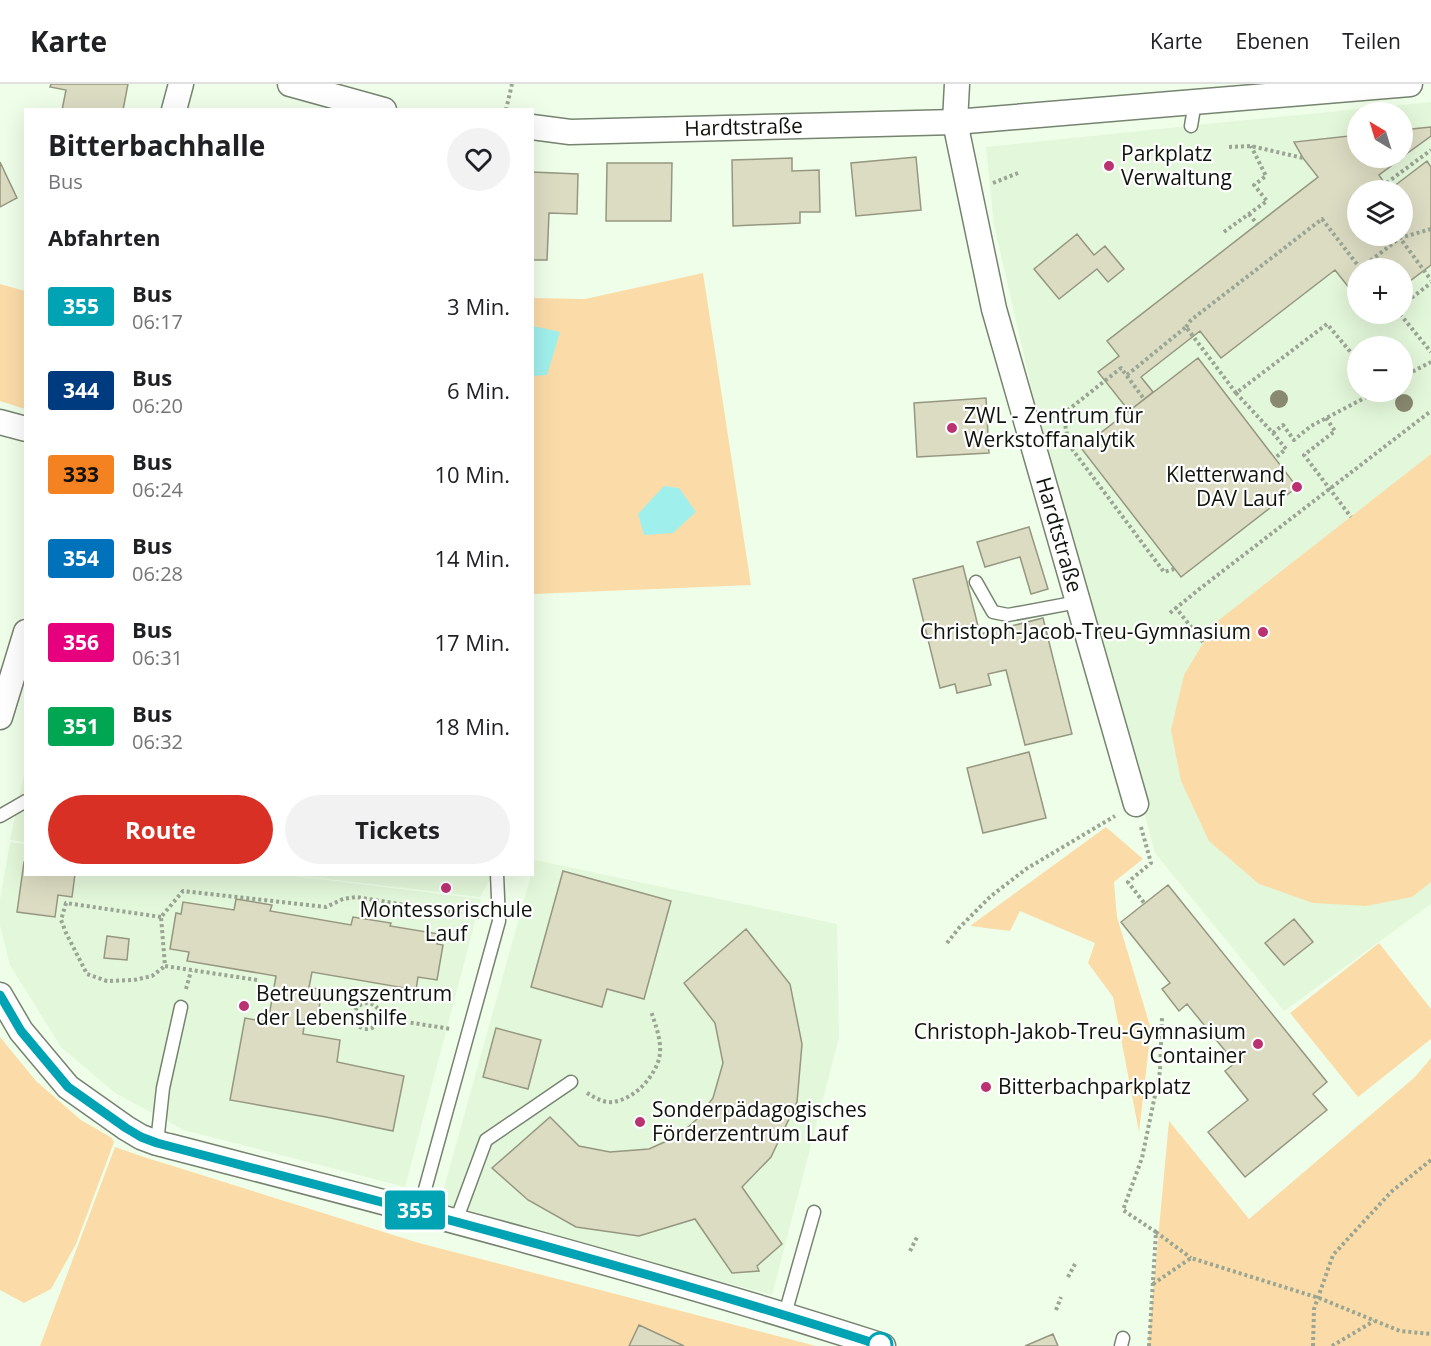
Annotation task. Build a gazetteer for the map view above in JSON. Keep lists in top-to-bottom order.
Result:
{
  "streets": {
    "street": ["Hardtstraße"]
  },
  "places": [
    "Parkplatz Verwaltung",
    "ZWL - Zentrum für Werkstoffanalytik",
    "Kletterwand DAV Lauf",
    "Christoph-Jacob-Treu-Gymnasium",
    "Montessorischule Lauf",
    "Betreuungszentrum der Lebenshilfe",
    "Christoph-Jakob-Treu-Gymnasium Container",
    "Bitterbachparkplatz",
    "Sonderpädagogisches Förderzentrum Lauf"
  ],
  "lines": ["bus line 355"],
  "north": "top left",
  "page": {
    "header": "Karte",
    "nav": ["Karte", "Ebenen", "Teilen"],
    "on_map": "355",
    "map_buttons": ["+", "−"],
    "heading": [
      ["Bitterbachhalle", "Bus"],
      "Abfahrten"
    ],
    "list": [
      {
        "mark": "355",
        "name": "Bus",
        "note": "06:17",
        "value": "3 Min."
      },
      {
        "mark": "344",
        "name": "Bus",
        "note": "06:20",
        "value": "6 Min."
      },
      {
        "mark": "333",
        "name": "Bus",
        "note": "06:24",
        "value": "10 Min."
      },
      {
        "mark": "354",
        "name": "Bus",
        "note": "06:28",
        "value": "14 Min."
      },
      {
        "mark": "356",
        "name": "Bus",
        "note": "06:31",
        "value": "17 Min."
      },
      {
        "mark": "351",
        "name": "Bus",
        "note": "06:32",
        "value": "18 Min."
      }
    ],
    "buttons": ["Route", "Tickets"]
  }
}
